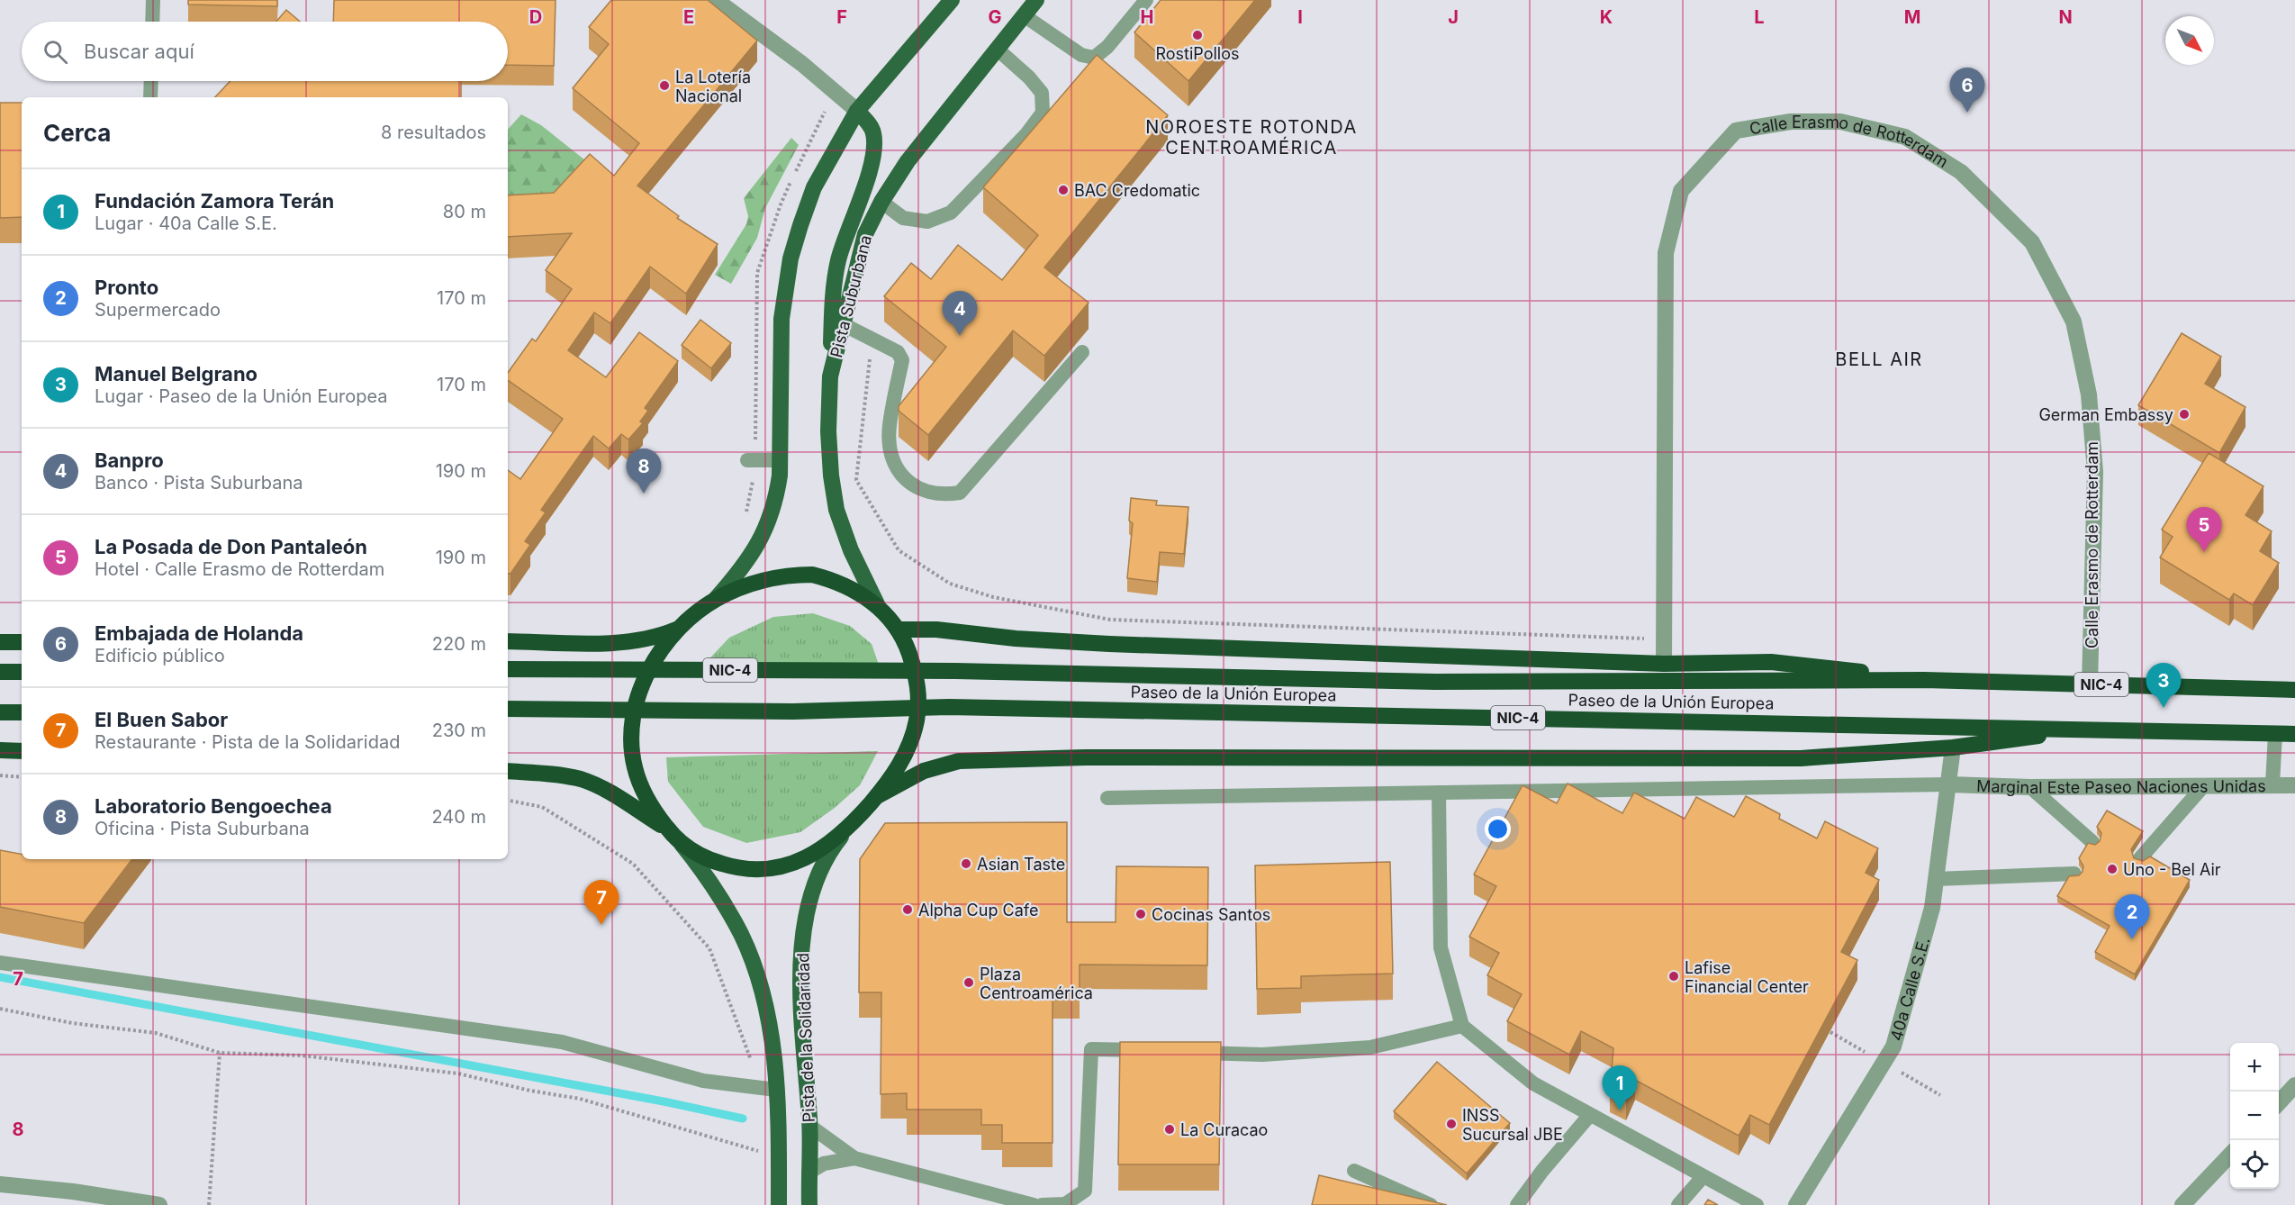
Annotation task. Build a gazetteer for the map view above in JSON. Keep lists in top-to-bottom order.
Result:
{
  "streets": {
    "highway": ["NIC-4", "Paseo de la Unión Europea"],
    "main road": ["Pista Suburbana", "Pista de la Solidaridad"],
    "street": ["Calle Erasmo de Rotterdam", "Marginal Este Paseo Naciones Unidas", "40a Calle S.E."]
  },
  "crossings": [
    ["Calle Erasmo de Rotterdam", "Paseo de la Unión Europea"],
    ["Marginal Este Paseo Naciones Unidas", "40a Calle S.E."]
  ],
  "districts": ["NOROESTE ROTONDA CENTROAMÉRICA", "BELL AIR"],
  "places": [
    "RostiPollos",
    "La Lotería Nacional",
    "BAC Credomatic",
    "German Embassy",
    "Asian Taste",
    "Uno - Bel Air",
    "Alpha Cup Cafe",
    "Cocinas Santos",
    "Lafise Financial Center",
    "Plaza Centroamérica",
    "INSS Sucursal JBE",
    "La Curacao"
  ],
  "north": "bottom right",
  "page": {
    "search": "Buscar aquí",
    "pins": [
      "6",
      "4",
      "8",
      "5",
      "3",
      "7",
      "2",
      "1"
    ],
    "heading": ["Cerca", "8 resultados"],
    "list": [
      {
        "mark": "1",
        "name": "Fundación Zamora Terán",
        "note": "Lugar · 40a Calle S.E.",
        "value": "80 m"
      },
      {
        "mark": "2",
        "name": "Pronto",
        "note": "Supermercado",
        "value": "170 m"
      },
      {
        "mark": "3",
        "name": "Manuel Belgrano",
        "note": "Lugar · Paseo de la Unión Europea",
        "value": "170 m"
      },
      {
        "mark": "4",
        "name": "Banpro",
        "note": "Banco · Pista Suburbana",
        "value": "190 m"
      },
      {
        "mark": "5",
        "name": "La Posada de Don Pantaleón",
        "note": "Hotel · Calle Erasmo de Rotterdam",
        "value": "190 m"
      },
      {
        "mark": "6",
        "name": "Embajada de Holanda",
        "note": "Edificio público",
        "value": "220 m"
      },
      {
        "mark": "7",
        "name": "El Buen Sabor",
        "note": "Restaurante · Pista de la Solidaridad",
        "value": "230 m"
      },
      {
        "mark": "8",
        "name": "Laboratorio Bengoechea",
        "note": "Oficina · Pista Suburbana",
        "value": "240 m"
      }
    ],
    "map_buttons": ["+", "−"]
  },
  "grid": {
    "columns": [
      "D",
      "E",
      "F",
      "G",
      "H",
      "I",
      "J",
      "K",
      "L",
      "M",
      "N"
    ],
    "rows": ["7", "8"]
  }
}
